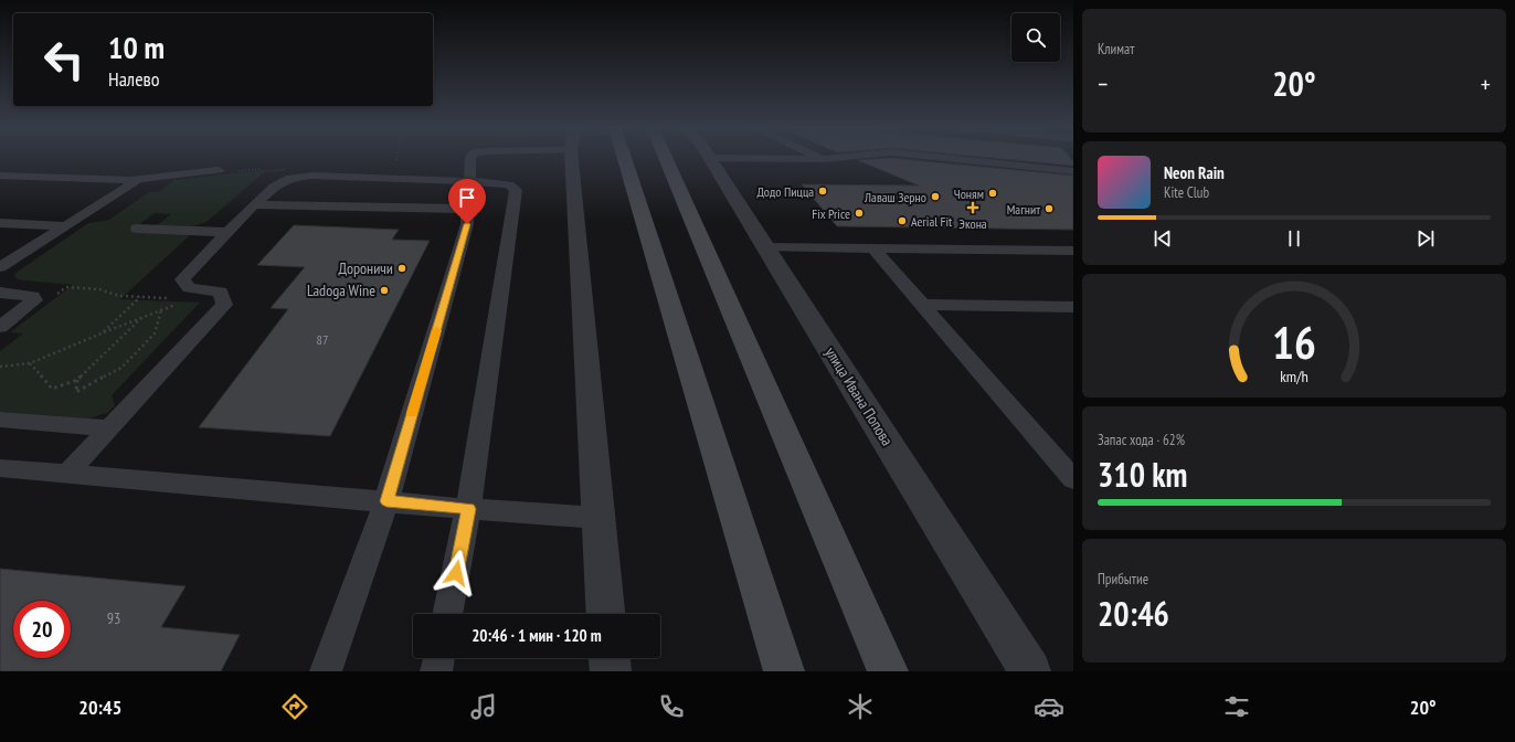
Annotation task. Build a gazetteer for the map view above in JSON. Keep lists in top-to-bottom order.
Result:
{
  "streets": {
    "street": ["улица Ивана Попова"]
  },
  "places": {
    "other": [
      "Додо Пицца",
      "Чоням",
      "Лаваш Зерно",
      "Магнит",
      "Fix Price",
      "Aerial Fit",
      "Дороничи",
      "Ladoga Wine"
    ],
    "health": ["Экона"]
  },
  "house_numbers": ["87", "93"],
  "page": {
    "tile": [
      "Климат",
      ["Запас хода · 62%", "310 km"],
      ["Прибытие", "20:46"]
    ],
    "turn": ["10 m", "Налево"],
    "heat": ["−", "20°", "+"],
    "song": ["Neon Rain", "Kite Club"],
    "limit": "20",
    "trip": "20:46 · 1 мин · 120 m",
    "tabs": ["20:45", "20°"],
    "gauge": ["16", "km/h"]
  }
}
